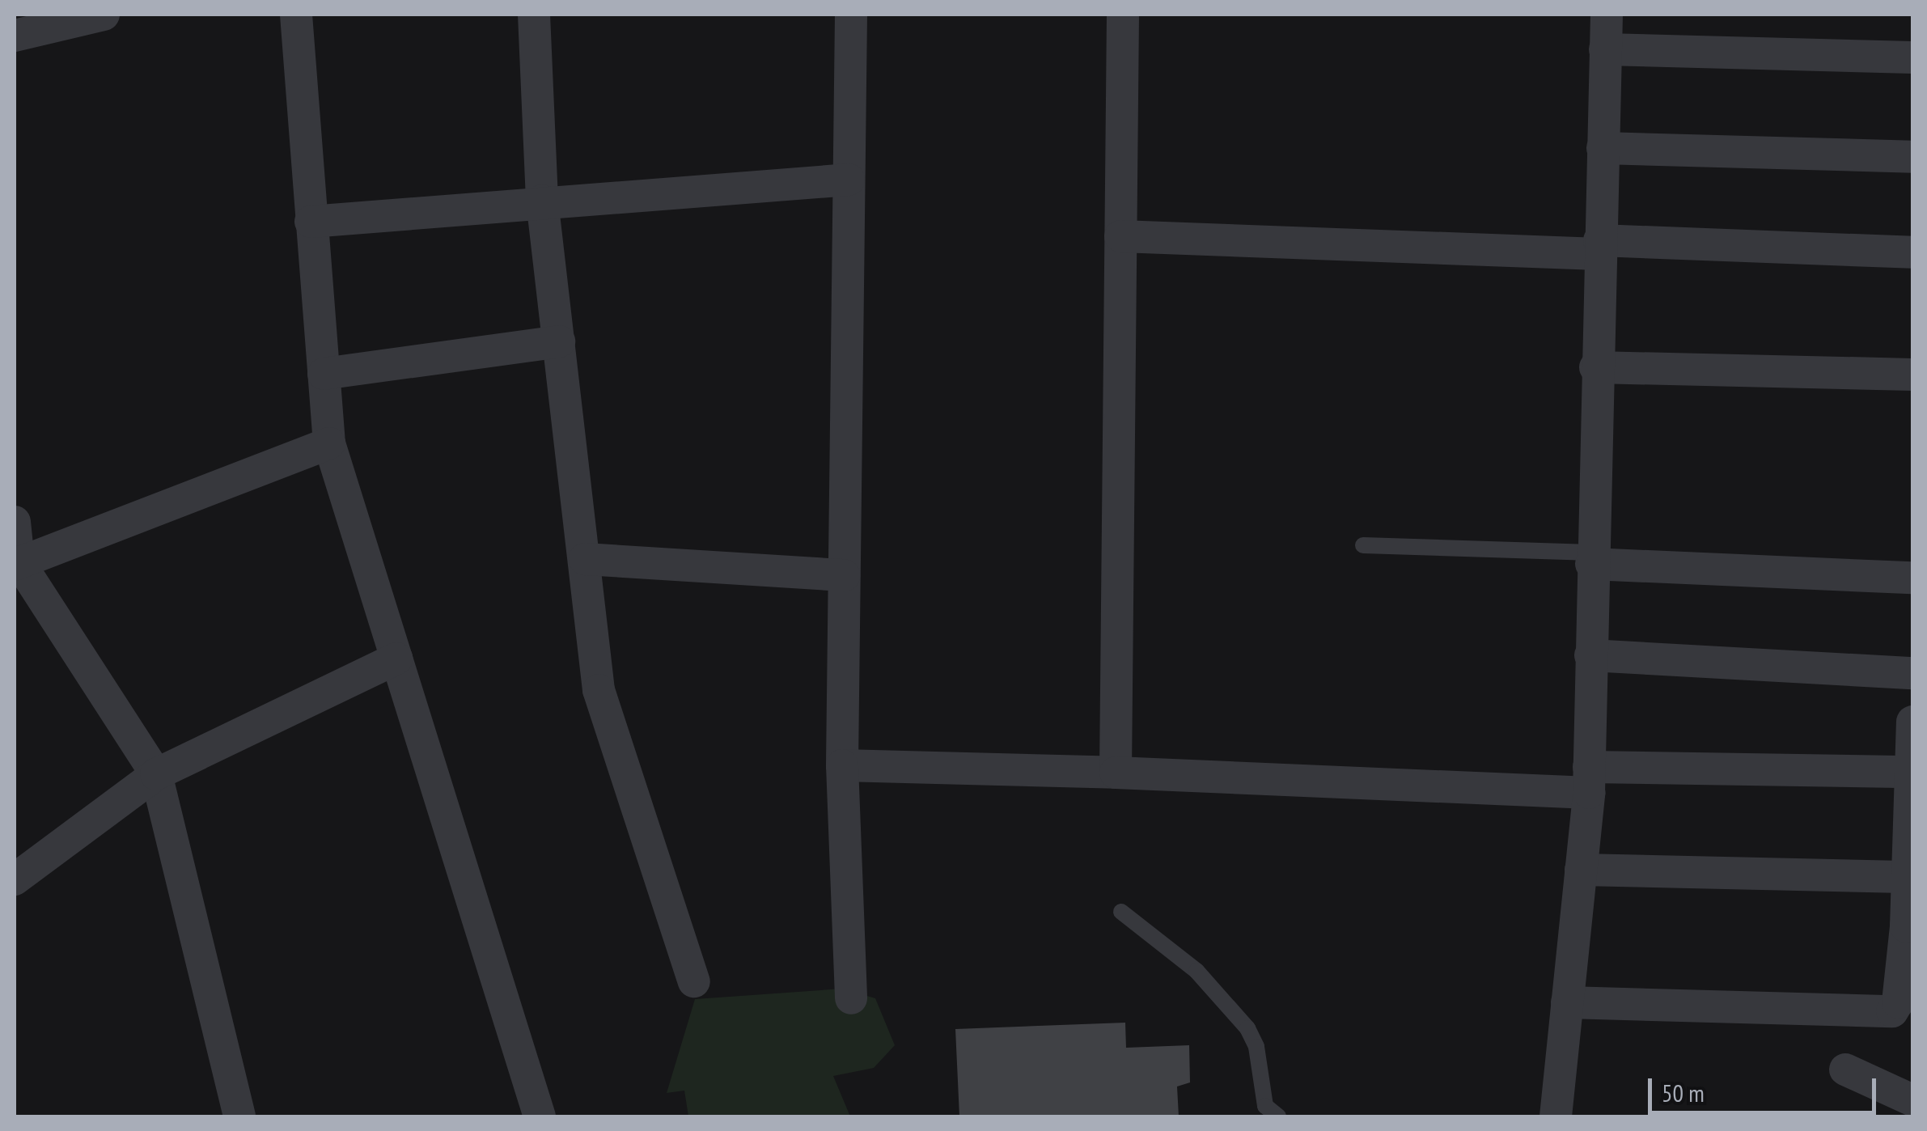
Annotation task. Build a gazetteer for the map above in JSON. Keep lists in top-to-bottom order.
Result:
{
  "scale_bar": "50 m"
}
